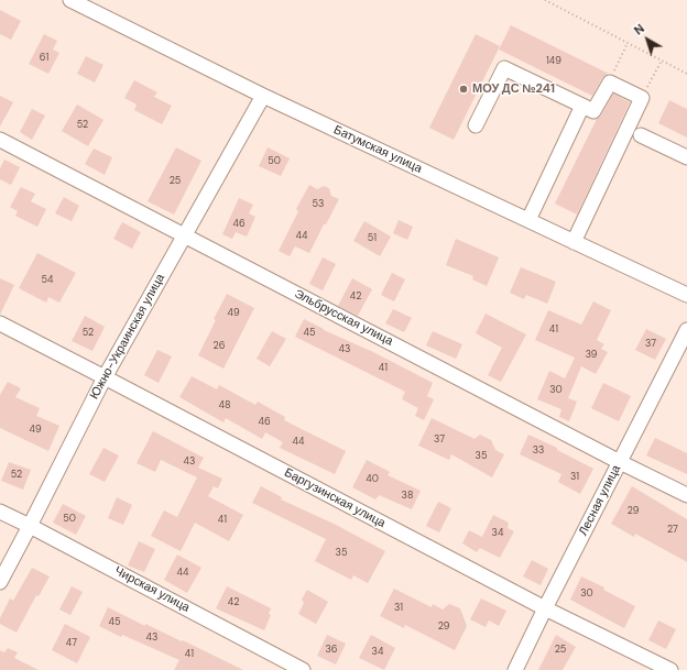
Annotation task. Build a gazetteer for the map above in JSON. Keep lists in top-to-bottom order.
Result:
{
  "streets": {
    "street": [
      "Батумская улица",
      "Эльбрусская улица",
      "Южно-Украинская улица",
      "Баргузинская улица",
      "Лесная улица",
      "Чирская улица"
    ]
  },
  "crossings": [
    ["Батумская улица", "Южно-Украинская улица"],
    ["Эльбрусская улица", "Южно-Украинская улица"],
    ["Эльбрусская улица", "Лесная улица"],
    ["Южно-Украинская улица", "Баргузинская улица"],
    ["Южно-Украинская улица", "Чирская улица"],
    ["Баргузинская улица", "Лесная улица"]
  ],
  "places": ["МОУ ДС №241"],
  "house_numbers": [
    "61",
    "149",
    "52",
    "50",
    "25",
    "53",
    "46",
    "44",
    "51",
    "54",
    "42",
    "49",
    "41",
    "52",
    "45",
    "37",
    "26",
    "43",
    "39",
    "41",
    "30",
    "48",
    "46",
    "49",
    "37",
    "44",
    "33",
    "35",
    "43",
    "52",
    "31",
    "40",
    "38",
    "29",
    "50",
    "41",
    "27",
    "34",
    "35",
    "44",
    "30",
    "42",
    "31",
    "45",
    "29",
    "43",
    "47",
    "36",
    "25",
    "34",
    "41"
  ],
  "north": "top left"
}
